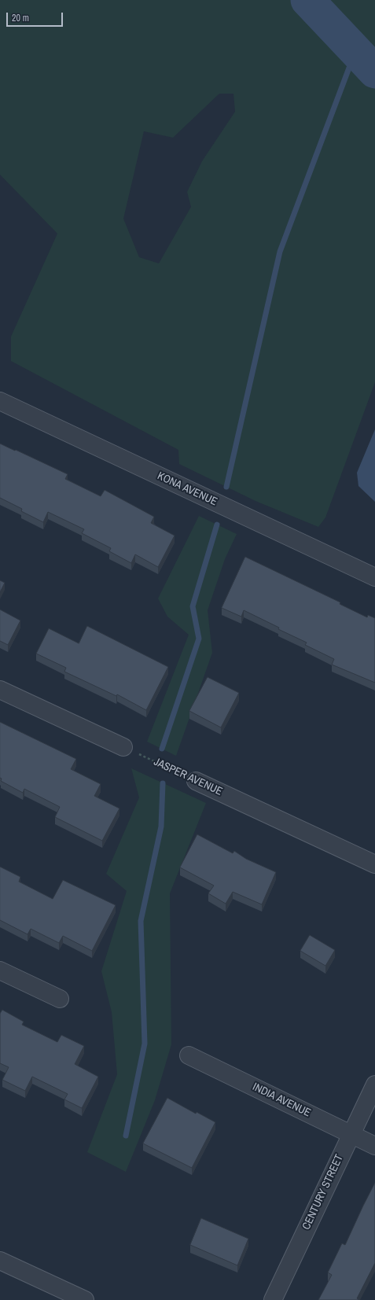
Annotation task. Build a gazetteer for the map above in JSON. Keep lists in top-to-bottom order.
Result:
{
  "streets": {
    "street": [
      "KONA AVENUE",
      "JASPER AVENUE",
      "INDIA AVENUE",
      "CENTURY STREET"
    ]
  },
  "crossings": [
    ["INDIA AVENUE", "CENTURY STREET"]
  ],
  "scale_bar": "20 m"
}
